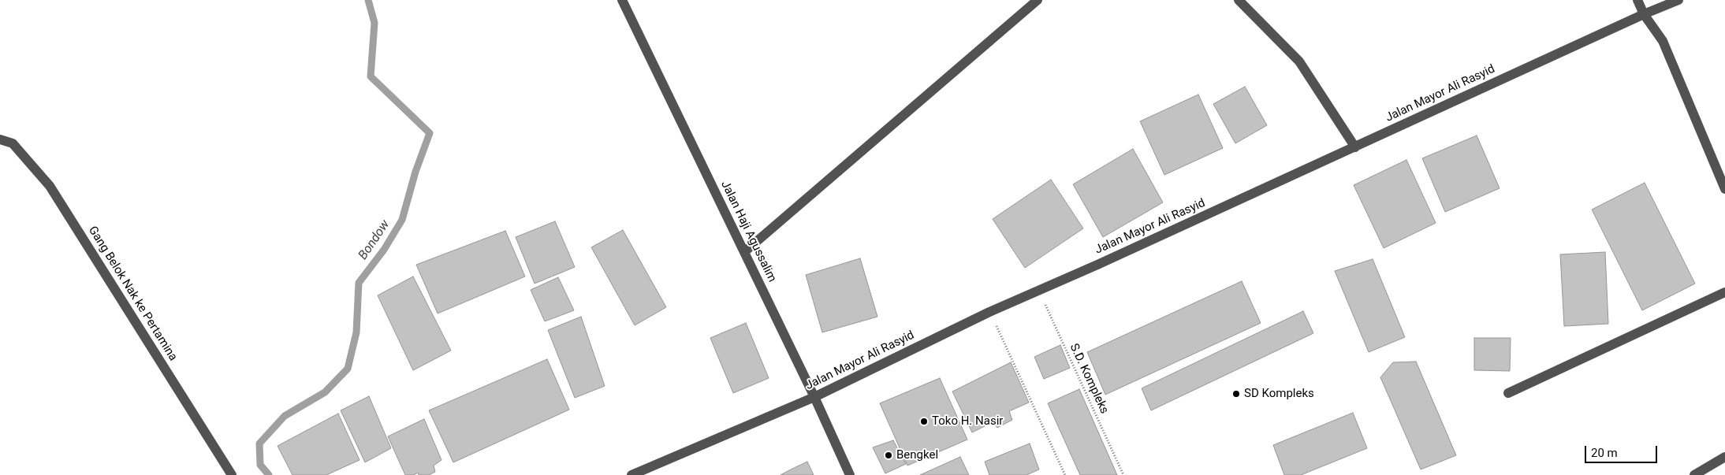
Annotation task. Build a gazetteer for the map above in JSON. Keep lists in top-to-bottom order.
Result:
{
  "streets": {
    "street": ["Jalan Mayor Ali Rasyid", "Jalan Haji Agussalim", "Gang Belok Nak ke Pertamina"],
    "path": ["S.D. Kompleks"]
  },
  "crossings": [
    ["Jalan Mayor Ali Rasyid", "Jalan Haji Agussalim"],
    ["Jalan Mayor Ali Rasyid", "S.D. Kompleks"]
  ],
  "water": ["Bondow"],
  "places": ["SD Kompleks", "Toko H. Nasir", "Bengkel"],
  "scale_bar": "20 m"
}
